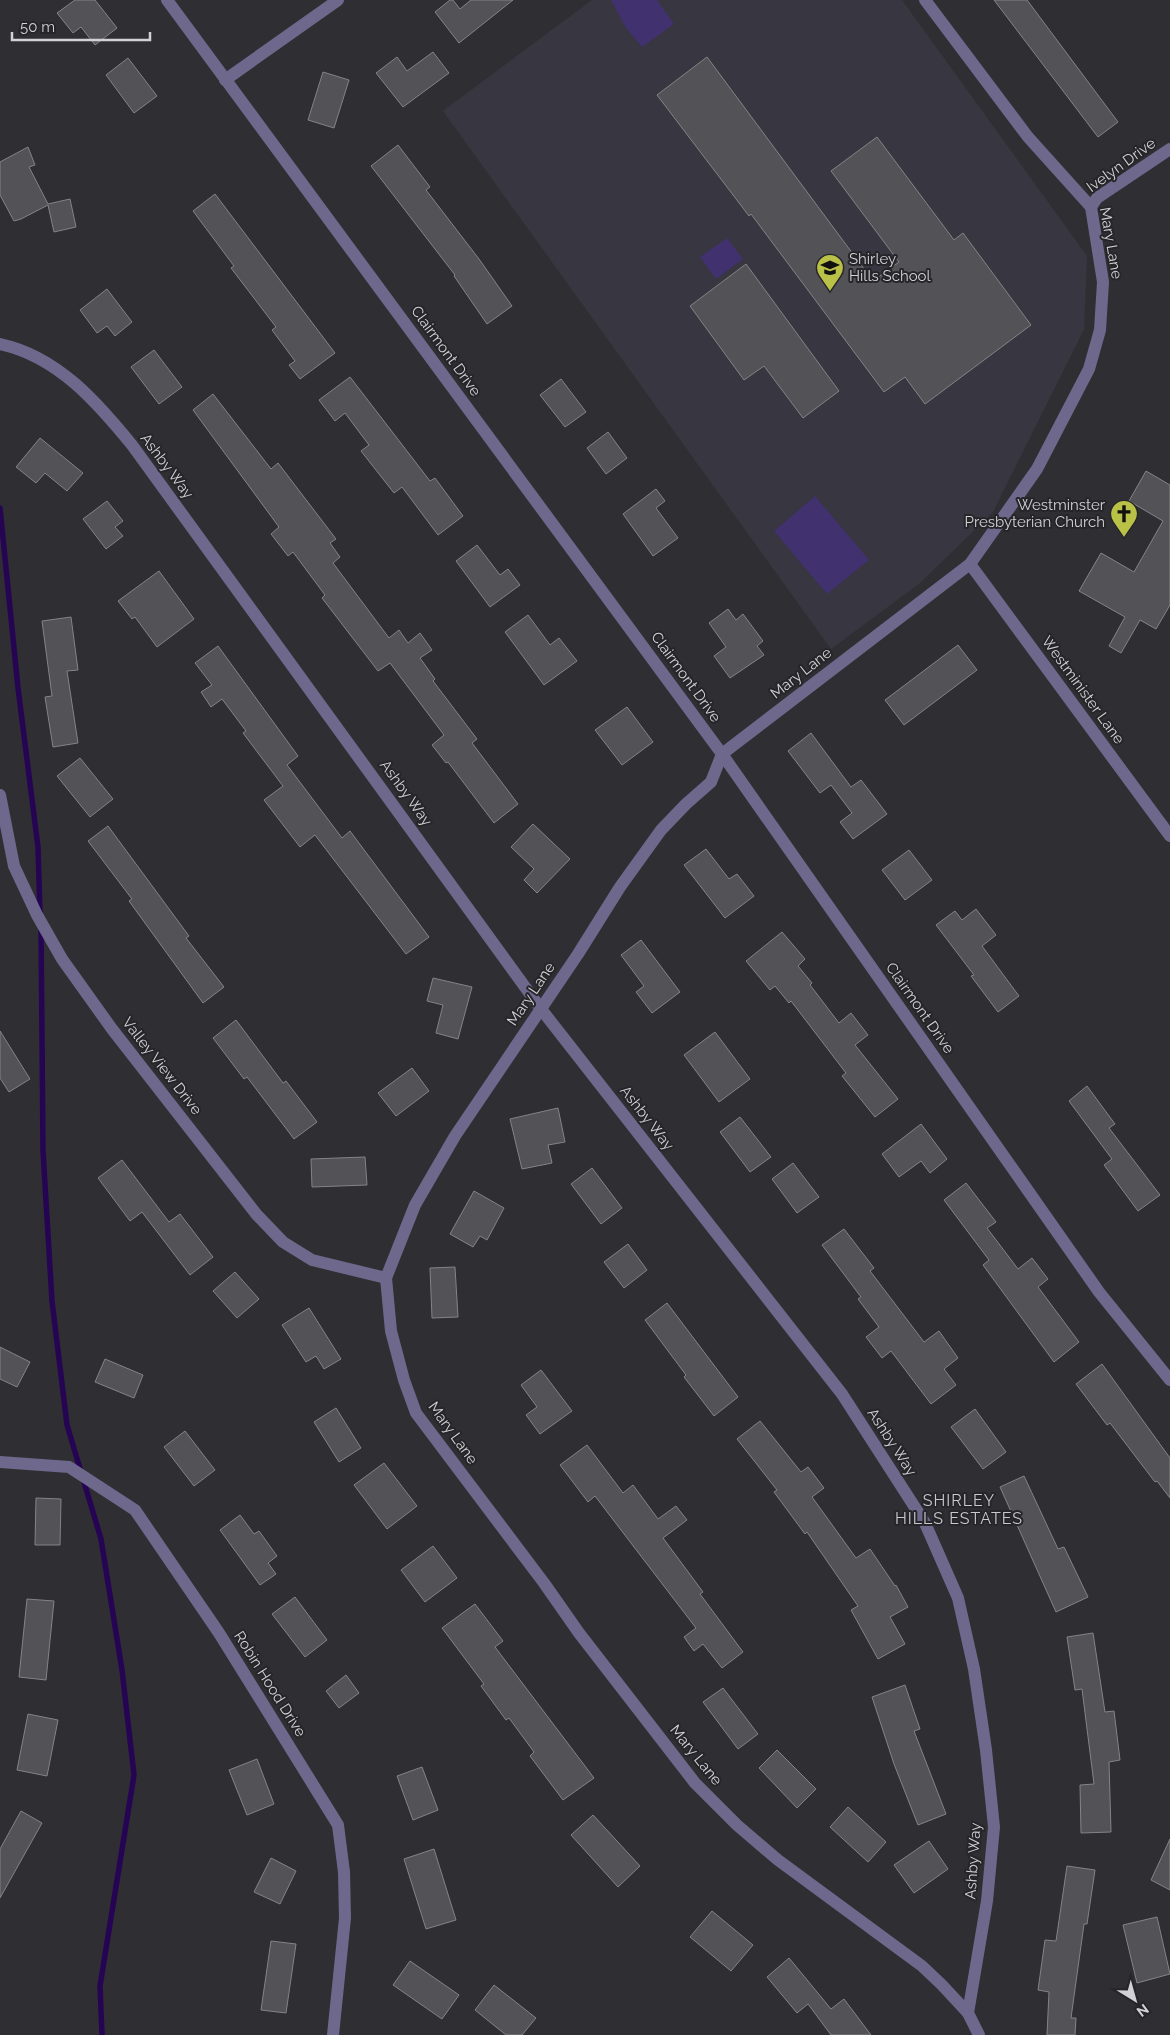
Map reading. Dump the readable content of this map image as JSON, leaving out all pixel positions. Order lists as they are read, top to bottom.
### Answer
{
  "streets": {
    "street": [
      "Ivelyn Drive",
      "Mary Lane",
      "Clairmont Drive",
      "Ashby Way",
      "Westminister Lane",
      "Valley View Drive",
      "Robin Hood Drive"
    ]
  },
  "crossings": [
    ["Ivelyn Drive", "Mary Lane"],
    ["Mary Lane", "Clairmont Drive"],
    ["Mary Lane", "Ashby Way"],
    ["Mary Lane", "Westminister Lane"],
    ["Mary Lane", "Valley View Drive"]
  ],
  "districts": ["SHIRLEY HILLS ESTATES"],
  "places": {
    "school or university": ["Shirley Hills School"],
    "church": ["Westminster Presbyterian Church"]
  },
  "scale_bar": "50 m",
  "north": "bottom right"
}
